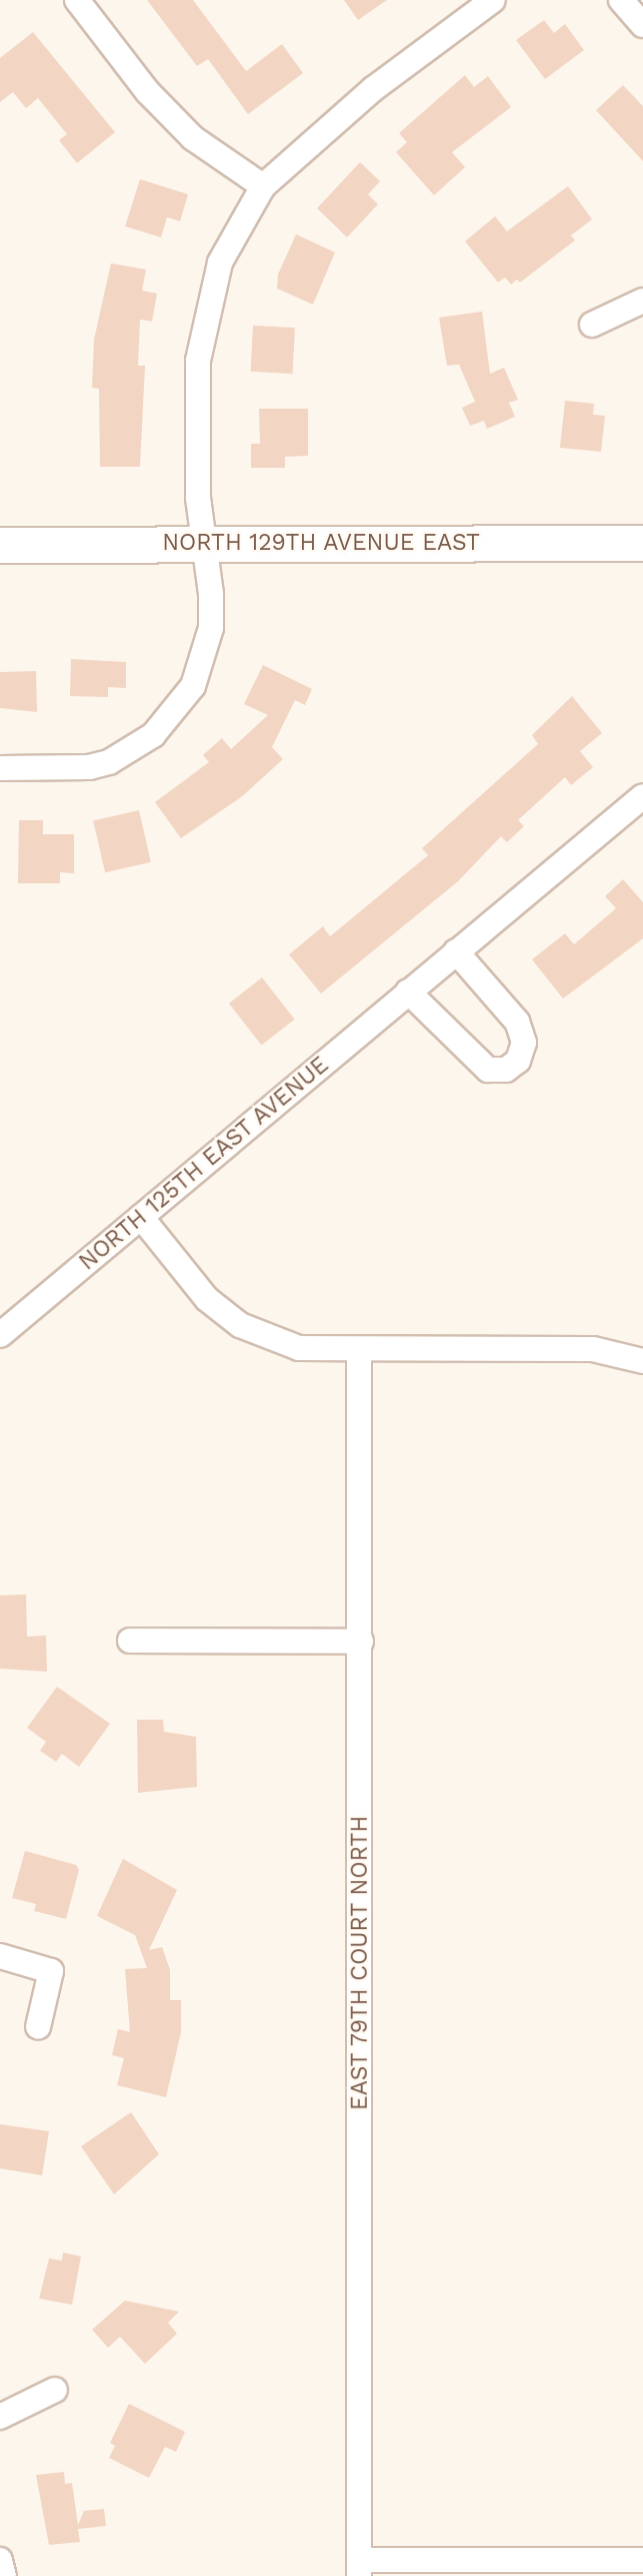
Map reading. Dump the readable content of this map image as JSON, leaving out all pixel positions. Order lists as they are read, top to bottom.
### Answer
{
  "streets": {
    "main road": ["NORTH 129TH AVENUE EAST"],
    "street": ["NORTH 125TH EAST AVENUE", "EAST 79TH COURT NORTH"]
  }
}
